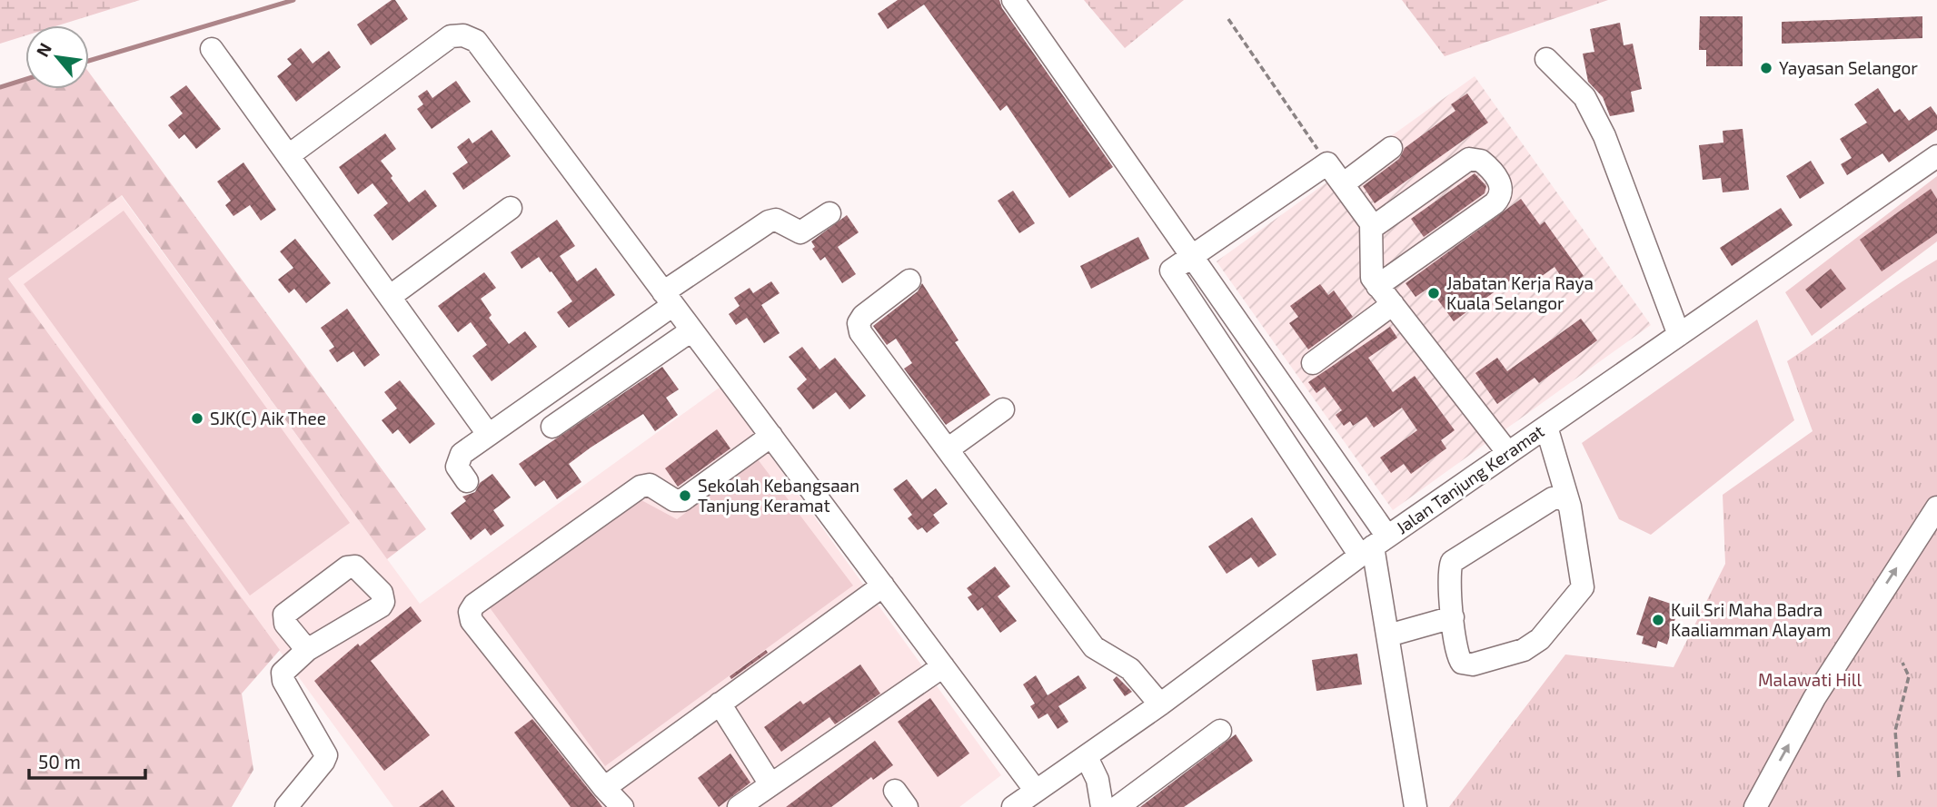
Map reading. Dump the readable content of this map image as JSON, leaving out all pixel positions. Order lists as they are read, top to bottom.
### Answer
{
  "streets": {
    "street": ["Jalan Tanjung Keramat"]
  },
  "parks": ["Malawati Hill"],
  "places": [
    "Yayasan Selangor",
    "Jabatan Kerja Raya Kuala Selangor",
    "SJK(C) Aik Thee",
    "Sekolah Kebangsaan Tanjung Keramat",
    "Kuil Sri Maha Badra Kaaliamman Alayam"
  ],
  "scale_bar": "50 m",
  "north": "top left"
}
